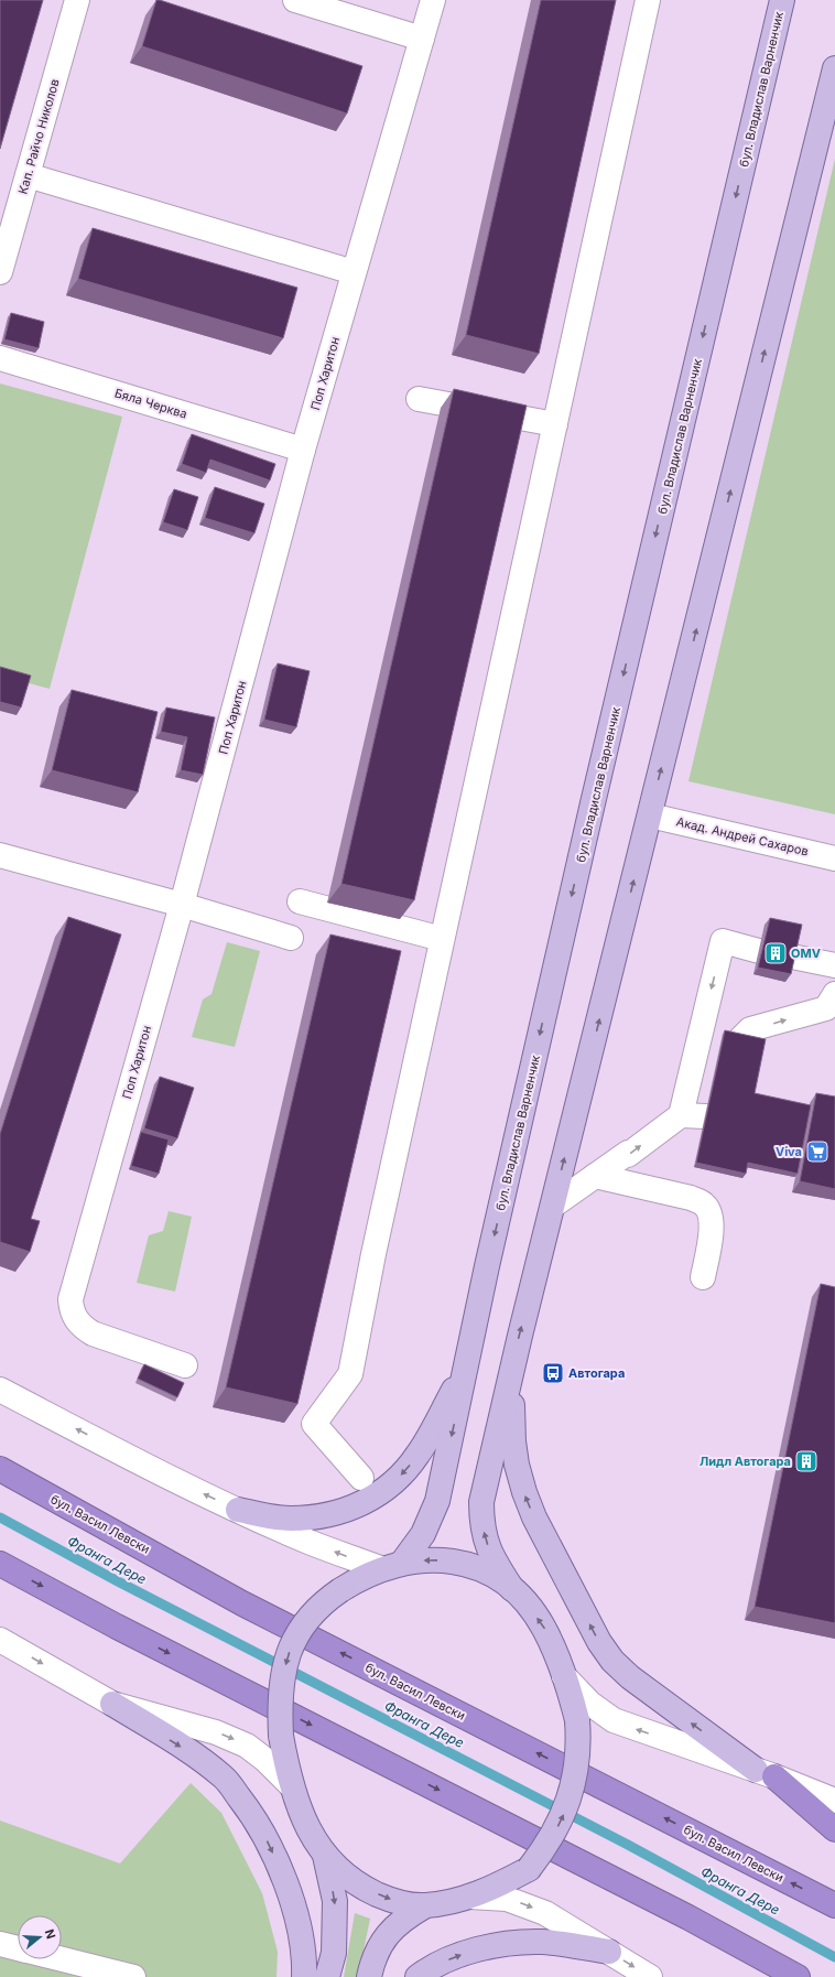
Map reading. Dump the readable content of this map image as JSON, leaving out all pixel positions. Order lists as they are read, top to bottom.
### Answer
{
  "streets": {
    "highway": ["бул. Васил Левски"],
    "main road": ["бул. Владислав Варненчик"],
    "street": [
      "Кап. Райчо Николов",
      "Поп Харитон",
      "Бяла Черква",
      "Акад. Андрей Сахаров"
    ]
  },
  "crossings": [
    ["Поп Харитон", "Бяла Черква"]
  ],
  "water": ["Франга Дере"],
  "places": {
    "building": ["OMV", "Лидл Автогара"],
    "supermarket": ["Viva"],
    "bus stop": ["Автогара"]
  },
  "north": "right"
}
